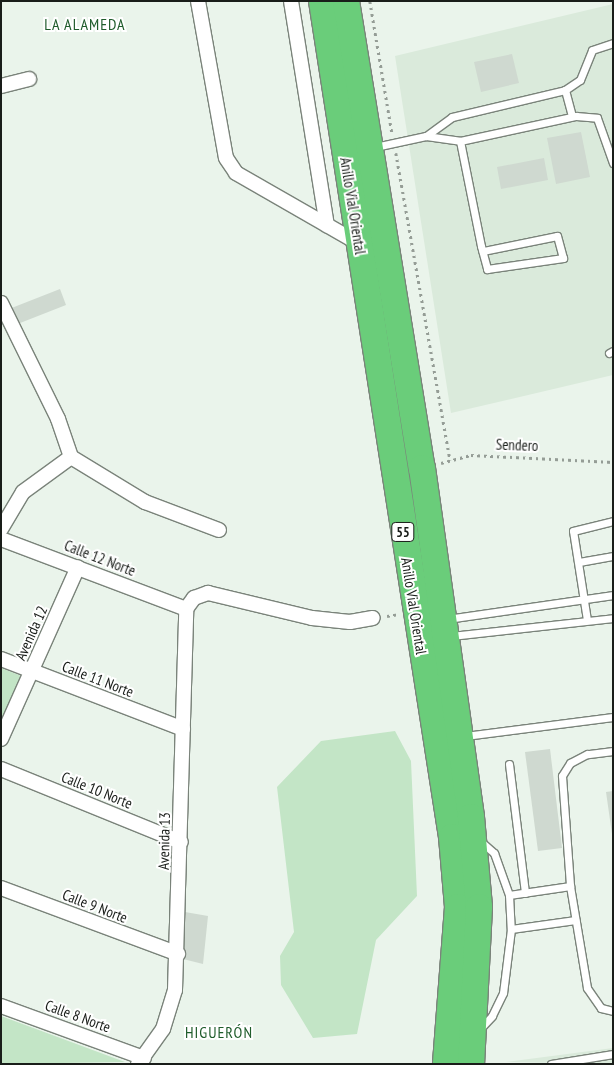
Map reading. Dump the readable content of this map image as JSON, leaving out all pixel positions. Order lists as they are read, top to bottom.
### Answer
{
  "streets": {
    "highway": ["Anillo Vial Oriental", "55"],
    "street": [
      "Calle 12 Norte",
      "Avenida 12",
      "Calle 11 Norte",
      "Calle 10 Norte",
      "Avenida 13",
      "Calle 9 Norte",
      "Calle 8 Norte"
    ],
    "path": ["Sendero"]
  },
  "crossings": [
    ["Anillo Vial Oriental", "Sendero"],
    ["Calle 12 Norte", "Avenida 12"],
    ["Calle 12 Norte", "Avenida 13"],
    ["Avenida 12", "Calle 11 Norte"],
    ["Calle 11 Norte", "Avenida 13"],
    ["Calle 10 Norte", "Avenida 13"],
    ["Avenida 13", "Calle 9 Norte"],
    ["Avenida 13", "Calle 8 Norte"]
  ],
  "districts": ["LA ALAMEDA", "HIGUERÓN"]
}
